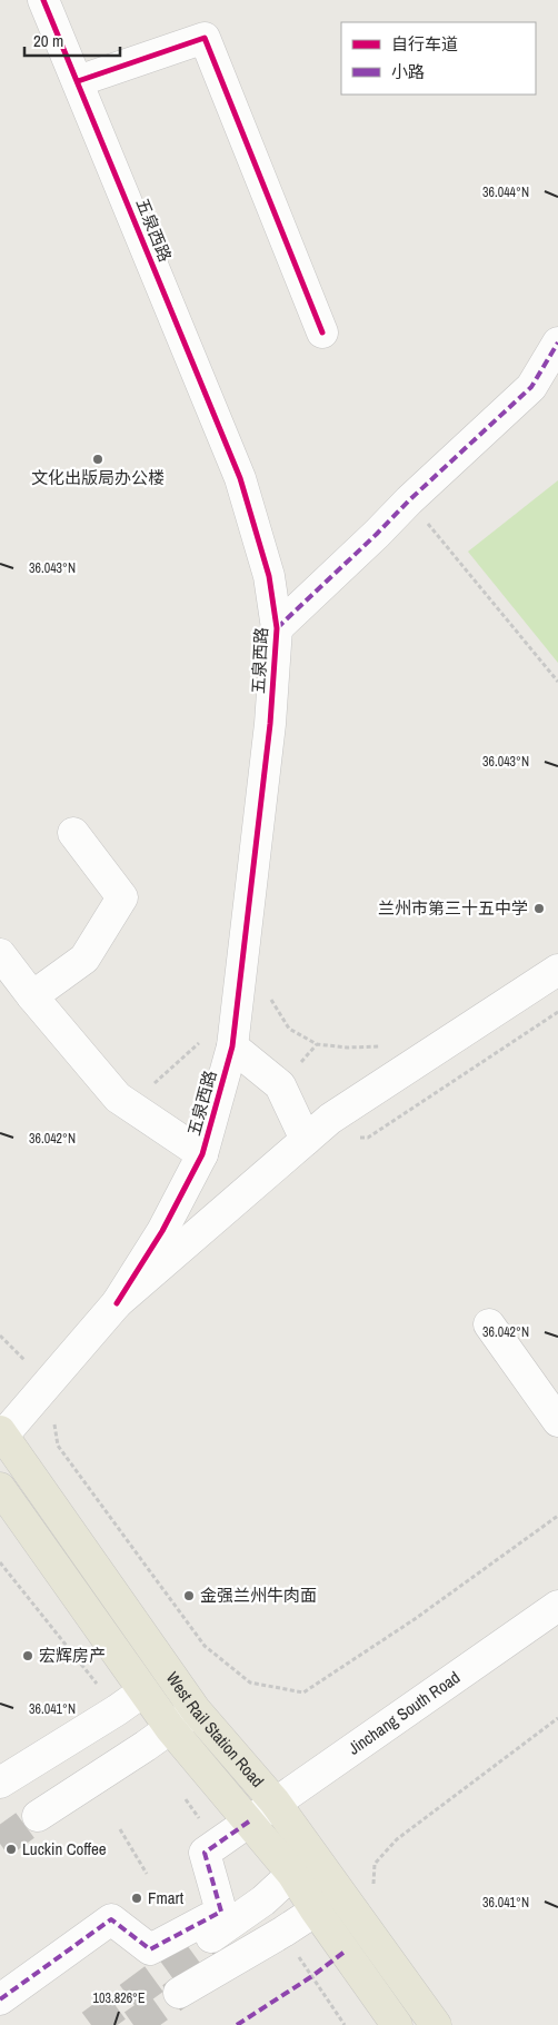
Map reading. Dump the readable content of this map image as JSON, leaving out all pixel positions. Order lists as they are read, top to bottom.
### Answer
{
  "streets": {
    "main road": ["West Rail Station Road"],
    "street": ["五泉西路", "Jinchang South Road"]
  },
  "crossings": [
    ["Jinchang South Road", "West Rail Station Road"]
  ],
  "places": [
    "文化出版局办公楼",
    "兰州市第三十五中学",
    "金强兰州牛肉面",
    "宏辉房产",
    "Luckin Coffee",
    "Fmart"
  ],
  "legend": ["自行车道", "小路"],
  "scale_bar": "20 m",
  "coordinates": [
    "36.044°N",
    "36.043°N",
    "36.042°N",
    "36.041°N",
    "103.826°E"
  ]
}
